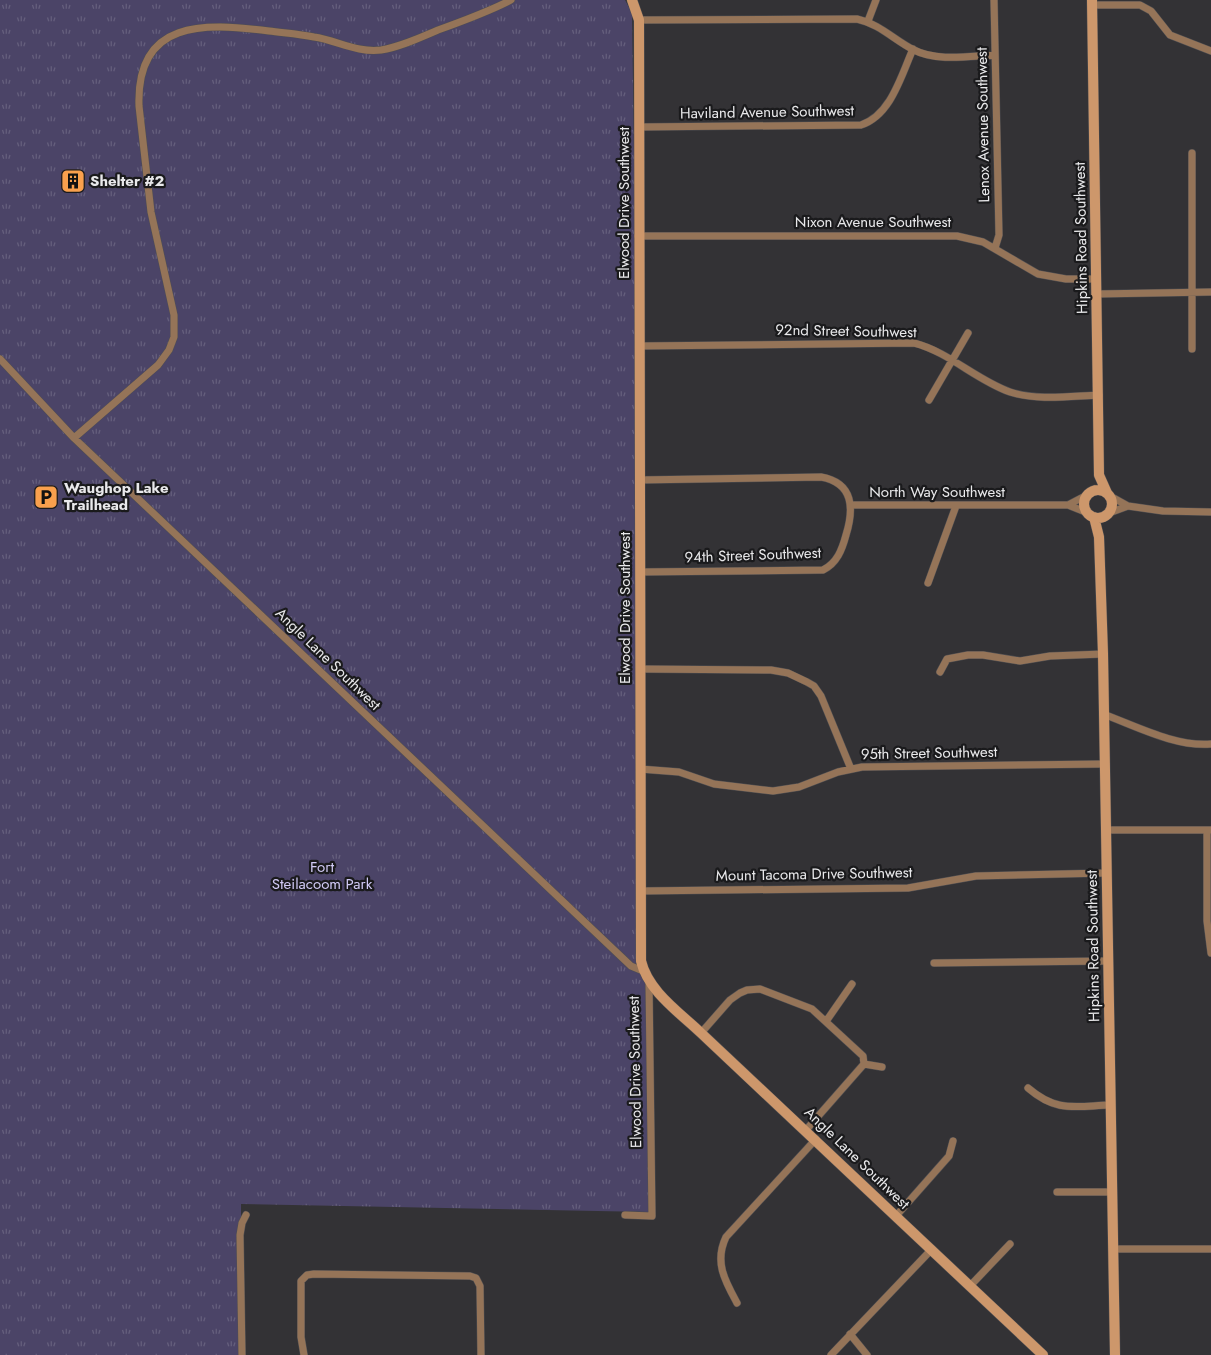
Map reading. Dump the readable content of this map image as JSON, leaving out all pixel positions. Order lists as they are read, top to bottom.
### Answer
{
  "streets": {
    "street": [
      "Haviland Avenue Southwest",
      "Lenox Avenue Southwest",
      "Elwood Drive Southwest",
      "Nixon Avenue Southwest",
      "Hipkins Road Southwest",
      "92nd Street Southwest",
      "North Way Southwest",
      "94th Street Southwest",
      "Angle Lane Southwest",
      "95th Street Southwest",
      "Mount Tacoma Drive Southwest"
    ]
  },
  "crossings": [
    ["Haviland Avenue Southwest", "Elwood Drive Southwest"],
    ["Lenox Avenue Southwest", "Nixon Avenue Southwest"],
    ["Elwood Drive Southwest", "Nixon Avenue Southwest"],
    ["Elwood Drive Southwest", "92nd Street Southwest"],
    ["Elwood Drive Southwest", "North Way Southwest"],
    ["Elwood Drive Southwest", "94th Street Southwest"],
    ["Elwood Drive Southwest", "Angle Lane Southwest"],
    ["Elwood Drive Southwest", "95th Street Southwest"],
    ["Elwood Drive Southwest", "Mount Tacoma Drive Southwest"],
    ["Nixon Avenue Southwest", "Hipkins Road Southwest"],
    ["Hipkins Road Southwest", "92nd Street Southwest"],
    ["Hipkins Road Southwest", "North Way Southwest"],
    ["Hipkins Road Southwest", "95th Street Southwest"],
    ["Hipkins Road Southwest", "Mount Tacoma Drive Southwest"],
    ["North Way Southwest", "94th Street Southwest"]
  ],
  "parks": ["Fort Steilacoom Park"],
  "places": {
    "building": ["Shelter #2"],
    "parking": ["Waughop Lake Trailhead"]
  }
}
